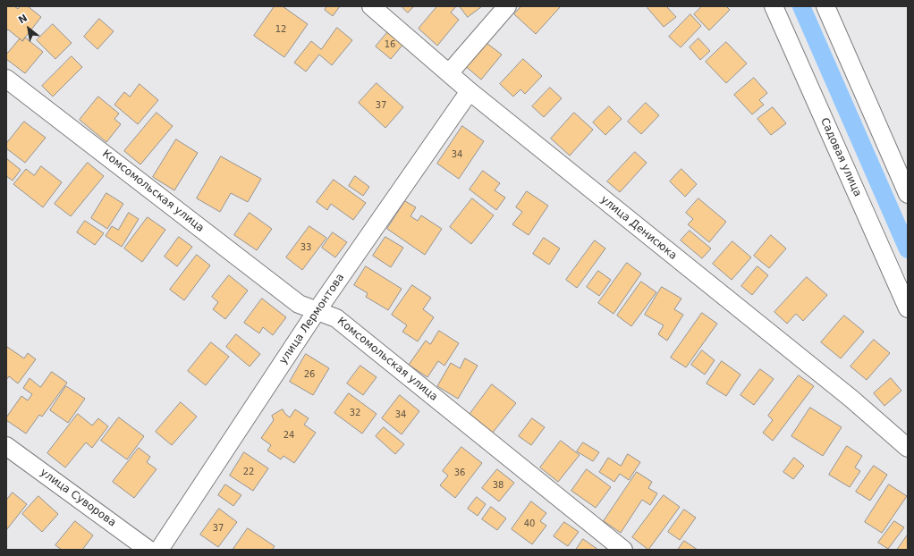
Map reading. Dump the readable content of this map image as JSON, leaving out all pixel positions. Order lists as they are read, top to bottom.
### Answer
{
  "streets": {
    "street": [
      "Садовая улица",
      "Комсомольская улица",
      "улица Денисюка",
      "улица Лермонтова",
      "улица Суворова"
    ]
  },
  "crossings": [
    ["Комсомольская улица", "улица Лермонтова"],
    ["улица Денисюка", "улица Лермонтова"]
  ],
  "house_numbers": [
    "12",
    "16",
    "37",
    "34",
    "33",
    "26",
    "32",
    "34",
    "24",
    "22",
    "36",
    "38",
    "40",
    "37"
  ],
  "north": "top left"
}
